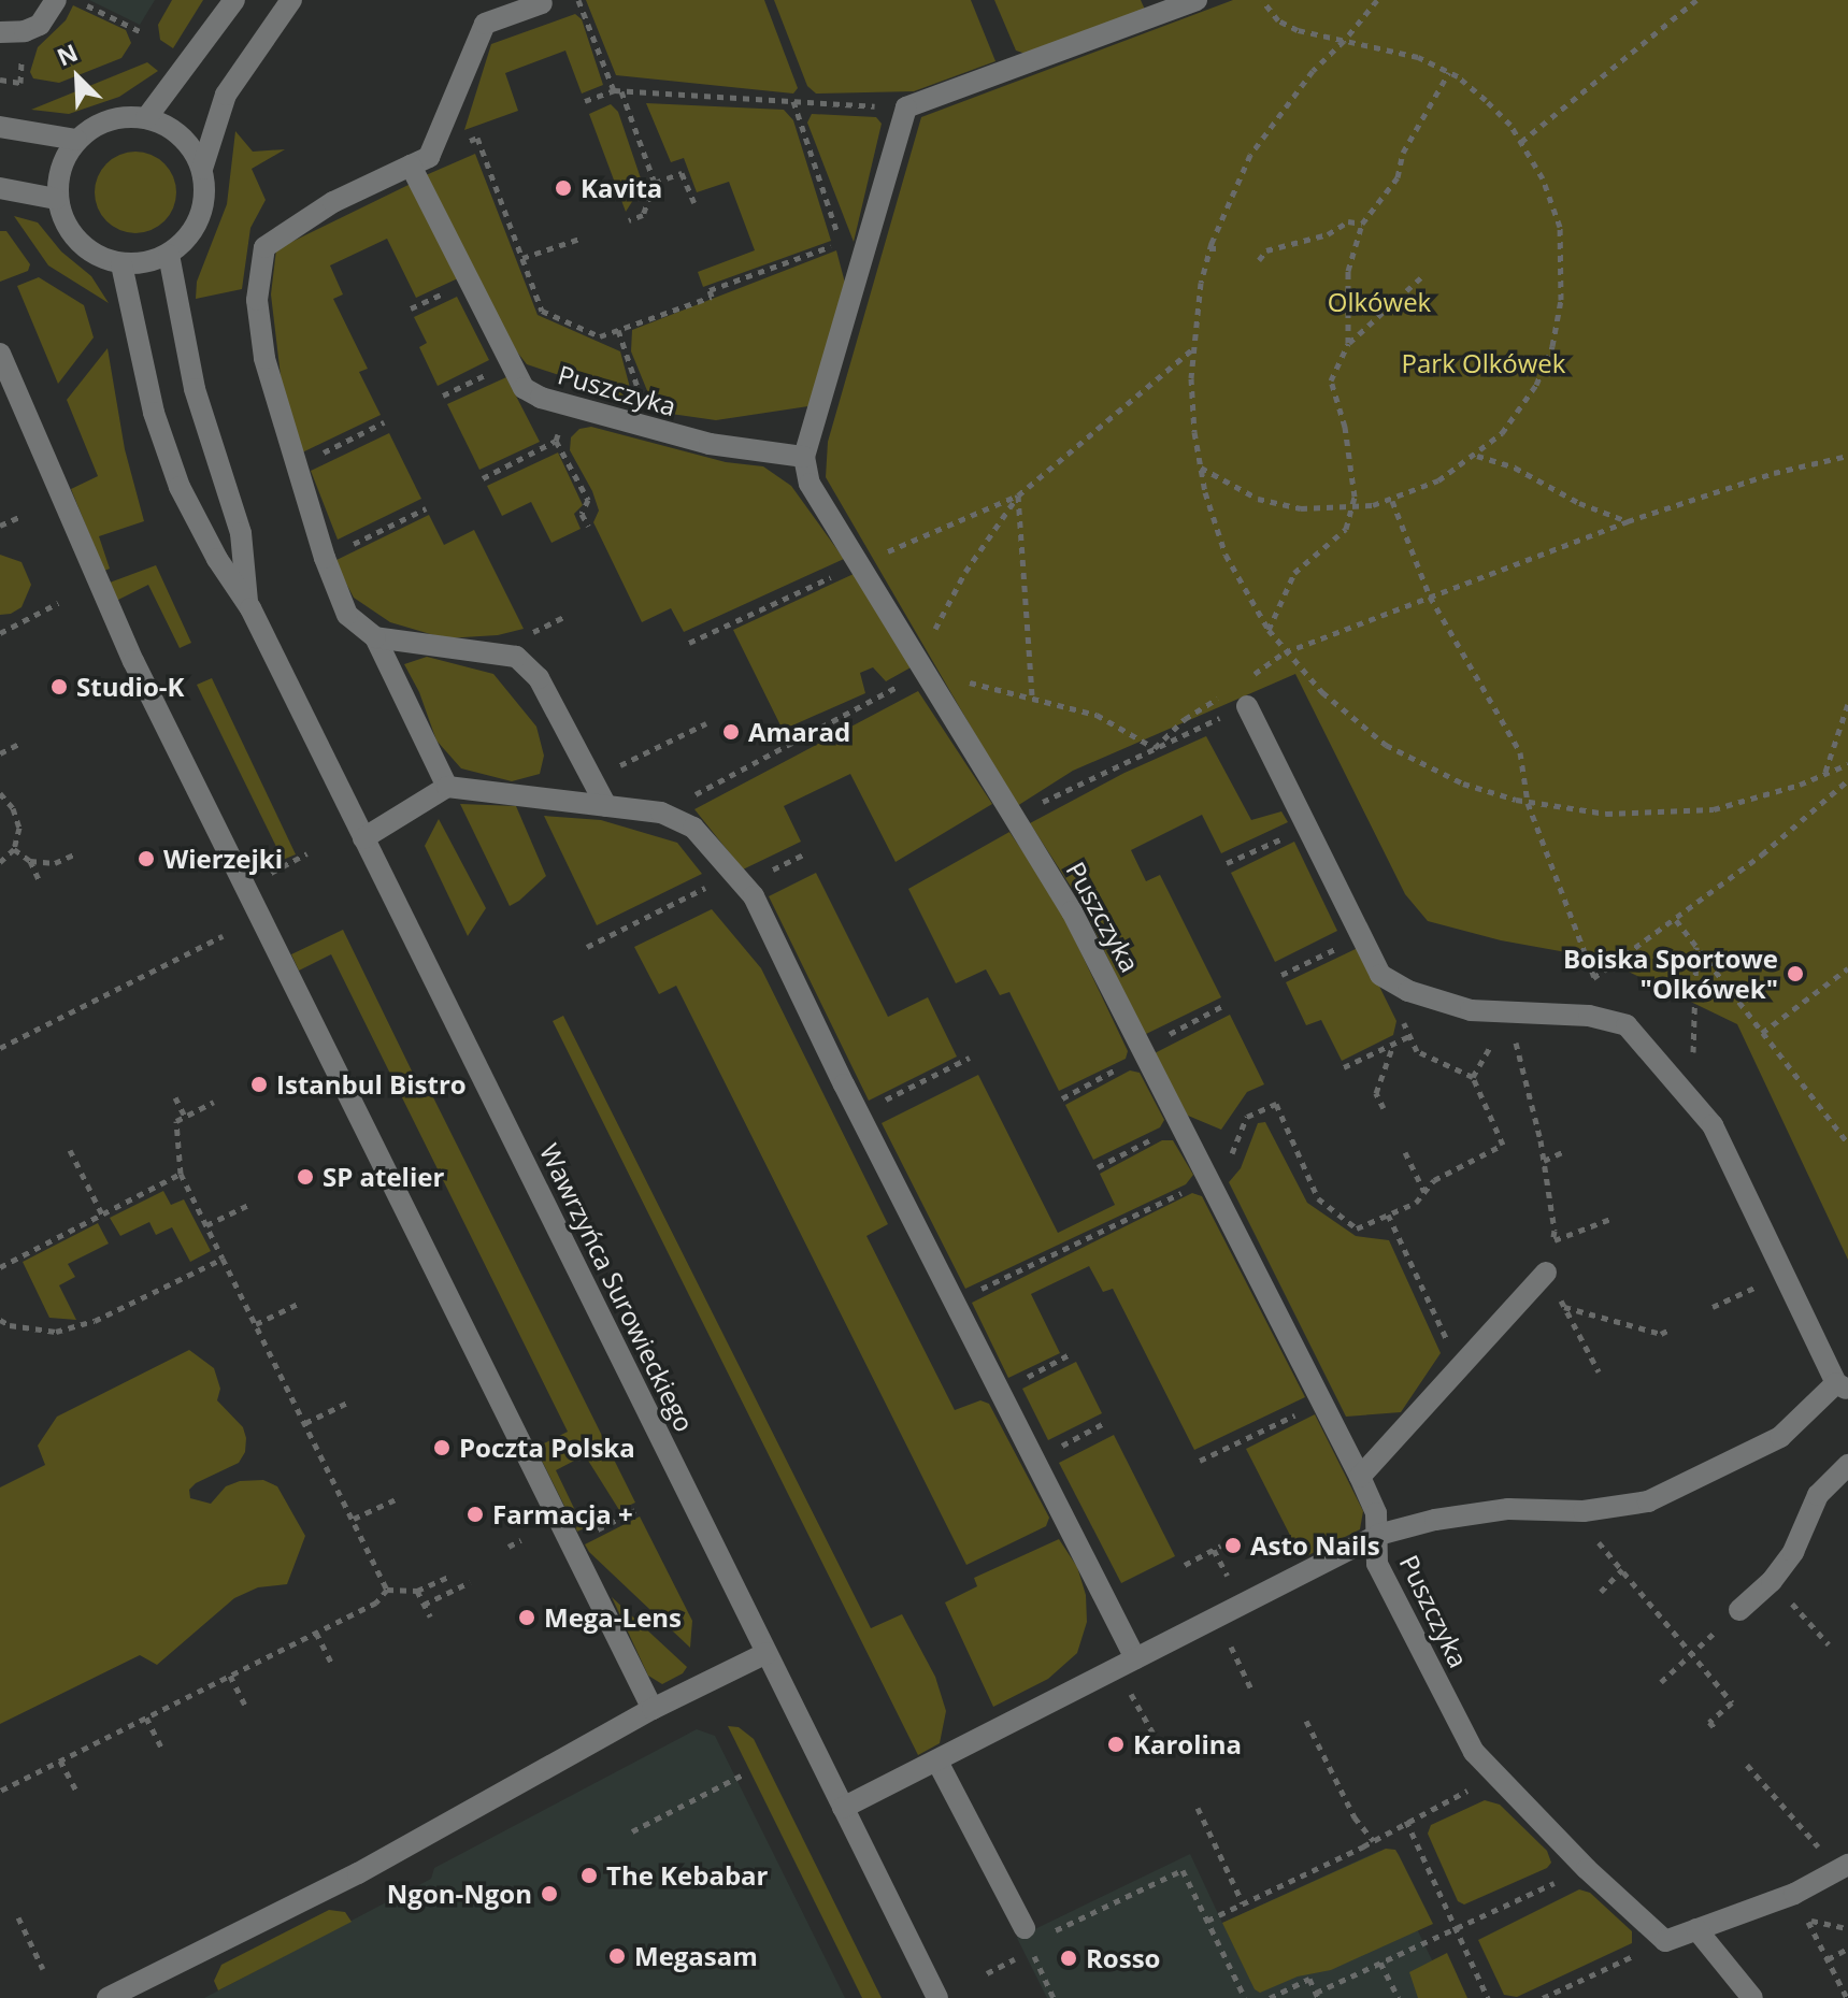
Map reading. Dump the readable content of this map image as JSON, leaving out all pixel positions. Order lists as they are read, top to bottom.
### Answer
{
  "streets": {
    "street": ["Puszczyka", "Wawrzyńca Surowieckiego"]
  },
  "parks": ["Olkówek", "Park Olkówek"],
  "places": [
    "Kavita",
    "Studio-K",
    "Amarad",
    "Wierzejki",
    "Boiska Sportowe \"Olkówek\"",
    "Istanbul Bistro",
    "SP atelier",
    "Poczta Polska",
    "Farmacja +",
    "Asto Nails",
    "Mega-Lens",
    "Karolina",
    "The Kebabar",
    "Ngon-Ngon",
    "Megasam",
    "Rosso"
  ],
  "north": "top left"
}
